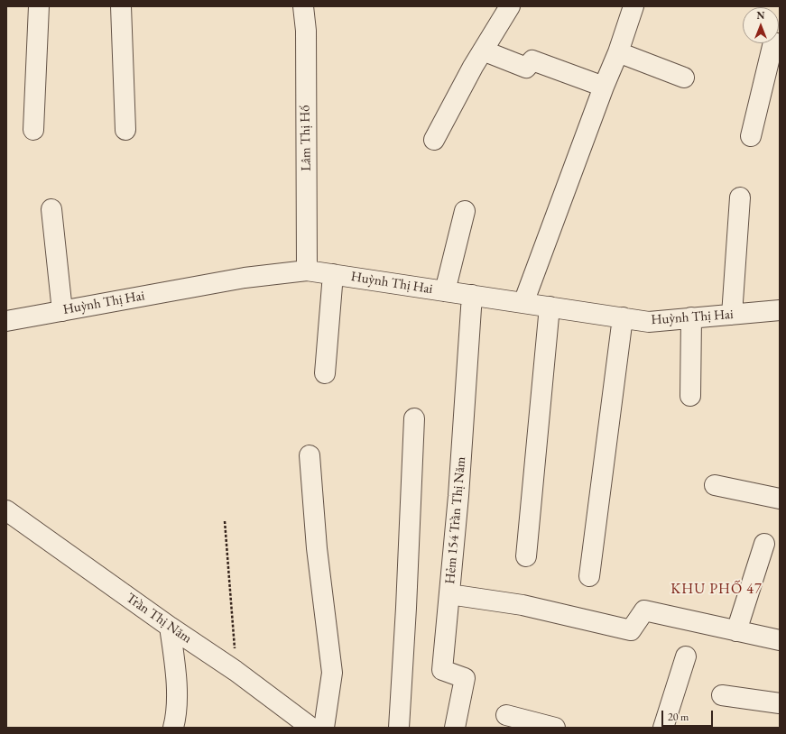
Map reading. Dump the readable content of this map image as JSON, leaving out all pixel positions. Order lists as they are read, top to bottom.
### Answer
{
  "streets": {
    "street": [
      "Lâm Thị Hố",
      "Huỳnh Thị Hai",
      "Hẻm 154 Trần Thị Năm",
      "Trần Thị Năm"
    ]
  },
  "crossings": [
    ["Lâm Thị Hố", "Huỳnh Thị Hai"],
    ["Huỳnh Thị Hai", "Hẻm 154 Trần Thị Năm"]
  ],
  "districts": ["KHU PHỐ 47"],
  "scale_bar": "20 m",
  "north": "top"
}
